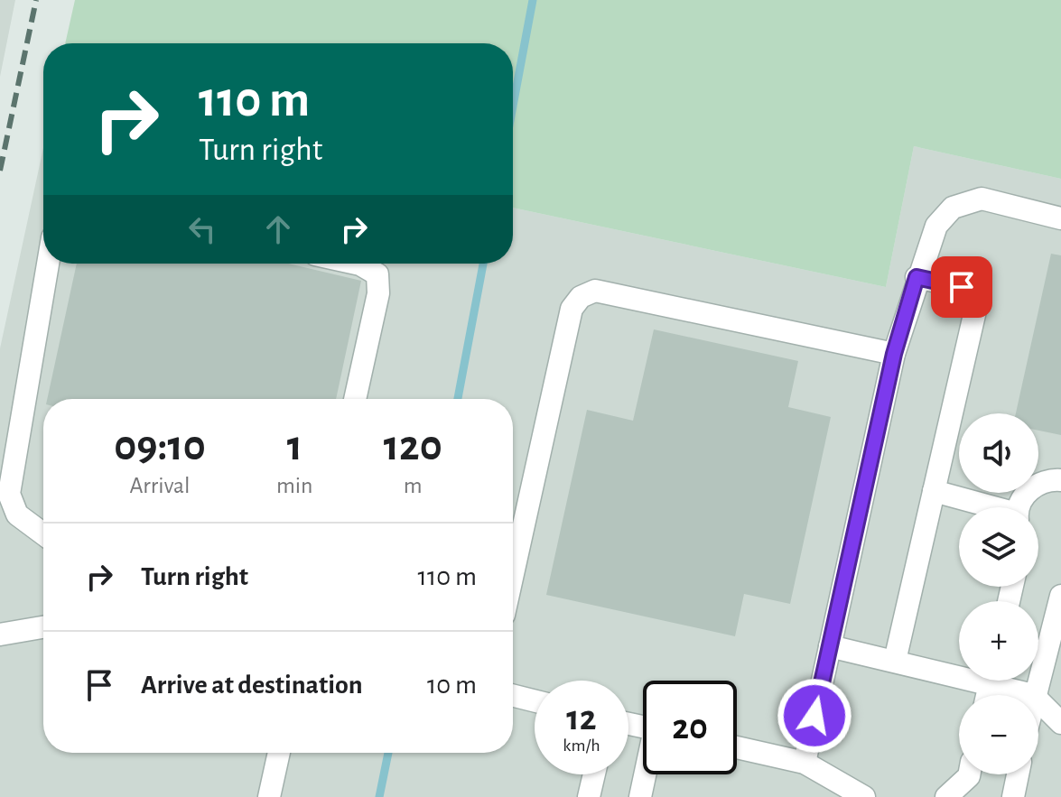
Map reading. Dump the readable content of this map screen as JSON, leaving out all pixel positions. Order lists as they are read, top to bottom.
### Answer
{
  "page": {
    "turn": ["110 m", "Turn right"],
    "eta": [
      "09:10",
      "Arrival",
      "1",
      "min",
      "120",
      "m"
    ],
    "map_buttons": ["+", "−"],
    "list": [
      {
        "name": "Turn right",
        "value": "110 m"
      },
      {
        "name": "Arrive at destination",
        "value": "10 m"
      }
    ],
    "speed": "12 km/h",
    "limit": "20"
  }
}
